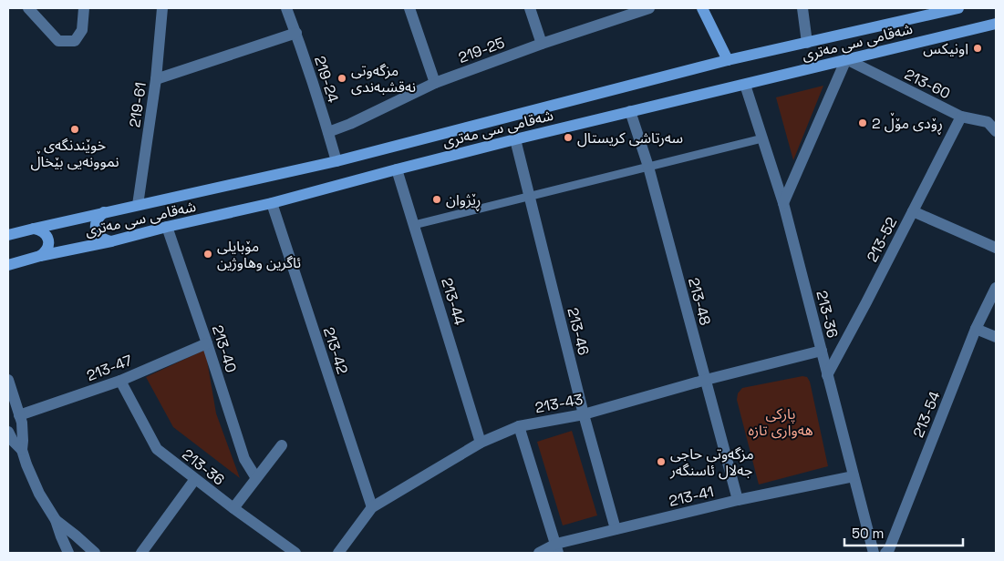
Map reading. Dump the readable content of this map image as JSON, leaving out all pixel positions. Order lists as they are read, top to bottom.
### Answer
{
  "streets": {
    "main road": ["شەقامی سی مەتری"],
    "street": [
      "219-25",
      "219-24",
      "213-60",
      "219-61",
      "213-52",
      "213-44",
      "213-48",
      "213-36",
      "213-46",
      "213-40",
      "213-42",
      "213-47",
      "213-43",
      "213-54",
      "213-41"
    ]
  },
  "crossings": [
    ["شەقامی سی مەتری", "219-24"],
    ["شەقامی سی مەتری", "213-60"],
    ["شەقامی سی مەتری", "219-61"],
    ["شەقامی سی مەتری", "213-44"],
    ["شەقامی سی مەتری", "213-48"],
    ["شەقامی سی مەتری", "213-36"],
    ["شەقامی سی مەتری", "213-46"],
    ["شەقامی سی مەتری", "213-40"],
    ["شەقامی سی مەتری", "213-42"],
    ["219-25", "219-24"],
    ["213-60", "213-52"],
    ["213-52", "213-36"],
    ["213-44", "213-43"],
    ["213-48", "213-43"],
    ["213-48", "213-41"],
    ["213-36", "213-47"],
    ["213-36", "213-43"],
    ["213-36", "213-41"],
    ["213-46", "213-43"],
    ["213-46", "213-41"],
    ["213-40", "213-47"],
    ["213-42", "213-43"]
  ],
  "parks": ["پارکی هەواری تازە"],
  "places": [
    "اونيكس",
    "مزگەوتی نەقشبەندی",
    "ڕۆدی مۆڵ 2",
    "خوێندنگەی نموونەیی بێخاڵ",
    "سەرتاشی کریستال",
    "ڕێژوان",
    "مۆبایلی ئاگرین وهاوژین",
    "مزگەوتی حاجی جەلال ئاسنگەر"
  ],
  "scale_bar": "50 m"
}
